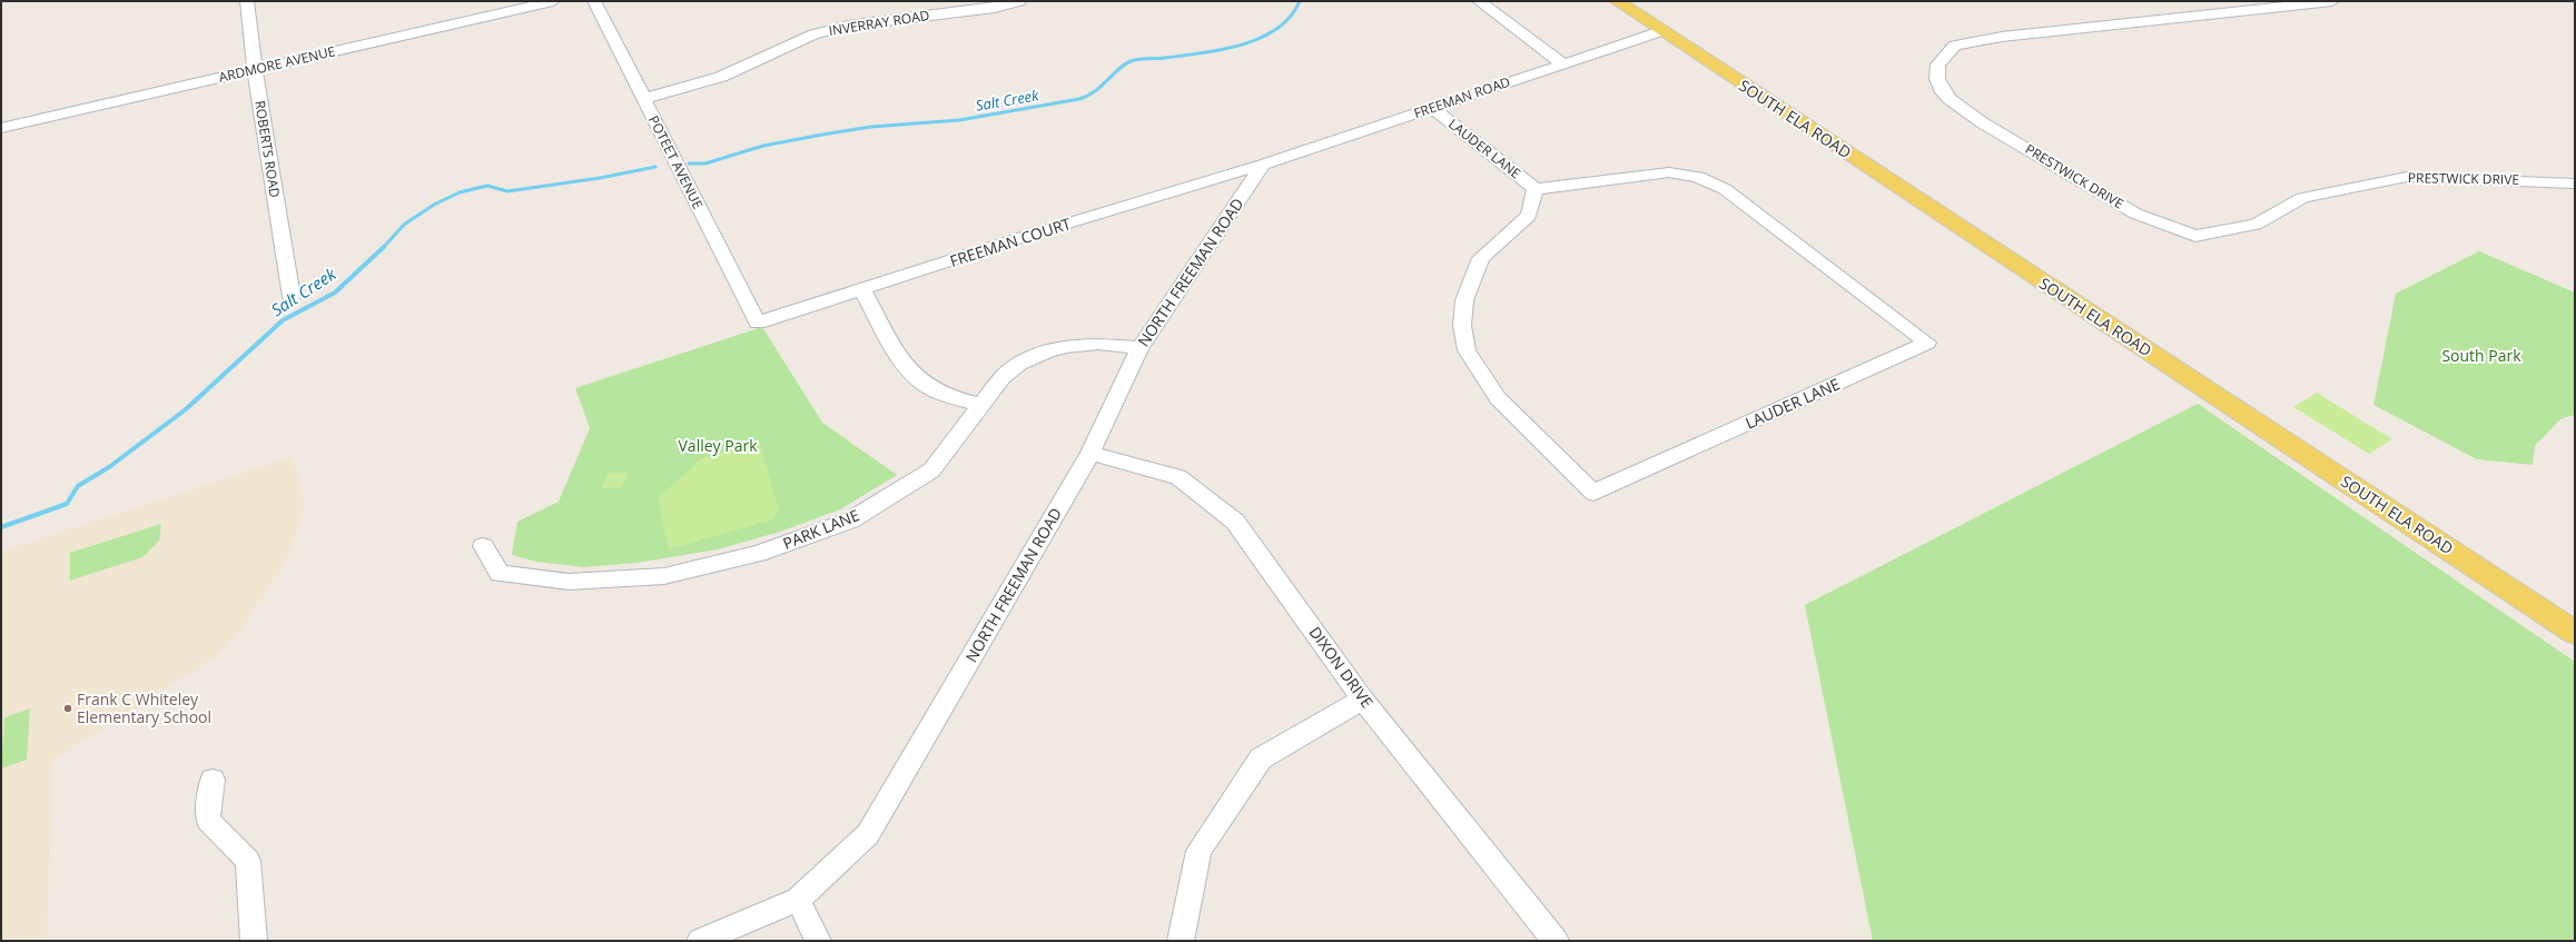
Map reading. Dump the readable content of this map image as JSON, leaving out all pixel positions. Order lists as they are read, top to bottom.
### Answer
{
  "streets": {
    "main road": ["SOUTH ELA ROAD"],
    "street": [
      "INVERRAY ROAD",
      "ARDMORE AVENUE",
      "FREEMAN ROAD",
      "ROBERTS ROAD",
      "LAUDER LANE",
      "POTEET AVENUE",
      "PRESTWICK DRIVE",
      "FREEMAN COURT",
      "NORTH FREEMAN ROAD",
      "PARK LANE",
      "DIXON DRIVE"
    ]
  },
  "crossings": [
    ["INVERRAY ROAD", "POTEET AVENUE"],
    ["ARDMORE AVENUE", "ROBERTS ROAD"],
    ["FREEMAN ROAD", "SOUTH ELA ROAD"],
    ["FREEMAN ROAD", "LAUDER LANE"],
    ["FREEMAN ROAD", "FREEMAN COURT"],
    ["FREEMAN ROAD", "NORTH FREEMAN ROAD"],
    ["POTEET AVENUE", "FREEMAN COURT"],
    ["FREEMAN COURT", "NORTH FREEMAN ROAD"],
    ["NORTH FREEMAN ROAD", "PARK LANE"],
    ["NORTH FREEMAN ROAD", "DIXON DRIVE"]
  ],
  "water": ["Salt Creek"],
  "parks": ["South Park", "Valley Park"],
  "places": ["Frank C Whiteley Elementary School"]
}
